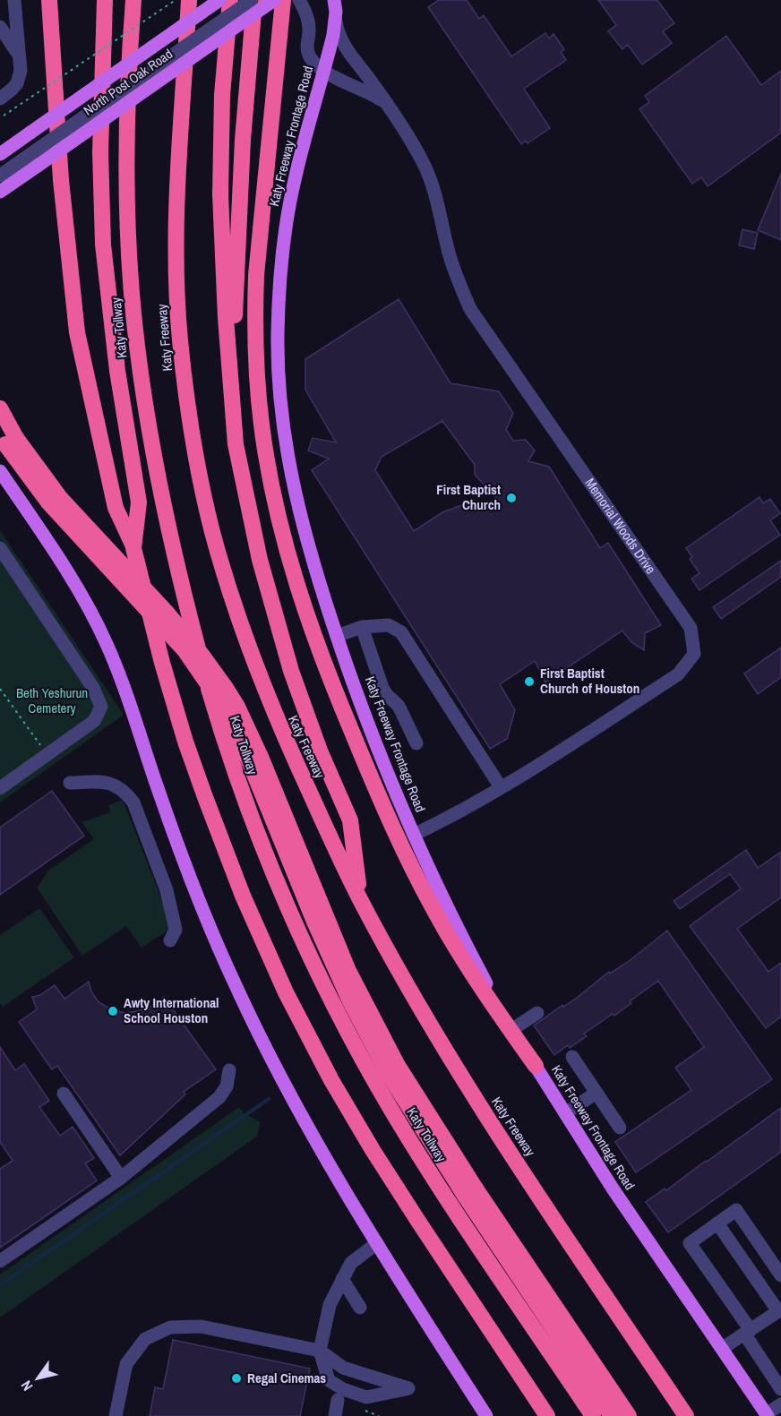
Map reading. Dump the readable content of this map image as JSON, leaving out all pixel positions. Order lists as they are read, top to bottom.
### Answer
{
  "streets": {
    "highway": ["Katy Tollway", "Katy Freeway"],
    "main road": ["North Post Oak Road", "Katy Freeway Frontage Road"],
    "street": ["Memorial Woods Drive"]
  },
  "crossings": [
    ["Katy Freeway Frontage Road", "Memorial Woods Drive"]
  ],
  "parks": ["Beth Yeshurun Cemetery"],
  "places": [
    "First Baptist Church",
    "First Baptist Church of Houston",
    "Awty International School Houston",
    "Regal Cinemas"
  ],
  "north": "bottom left"
}
